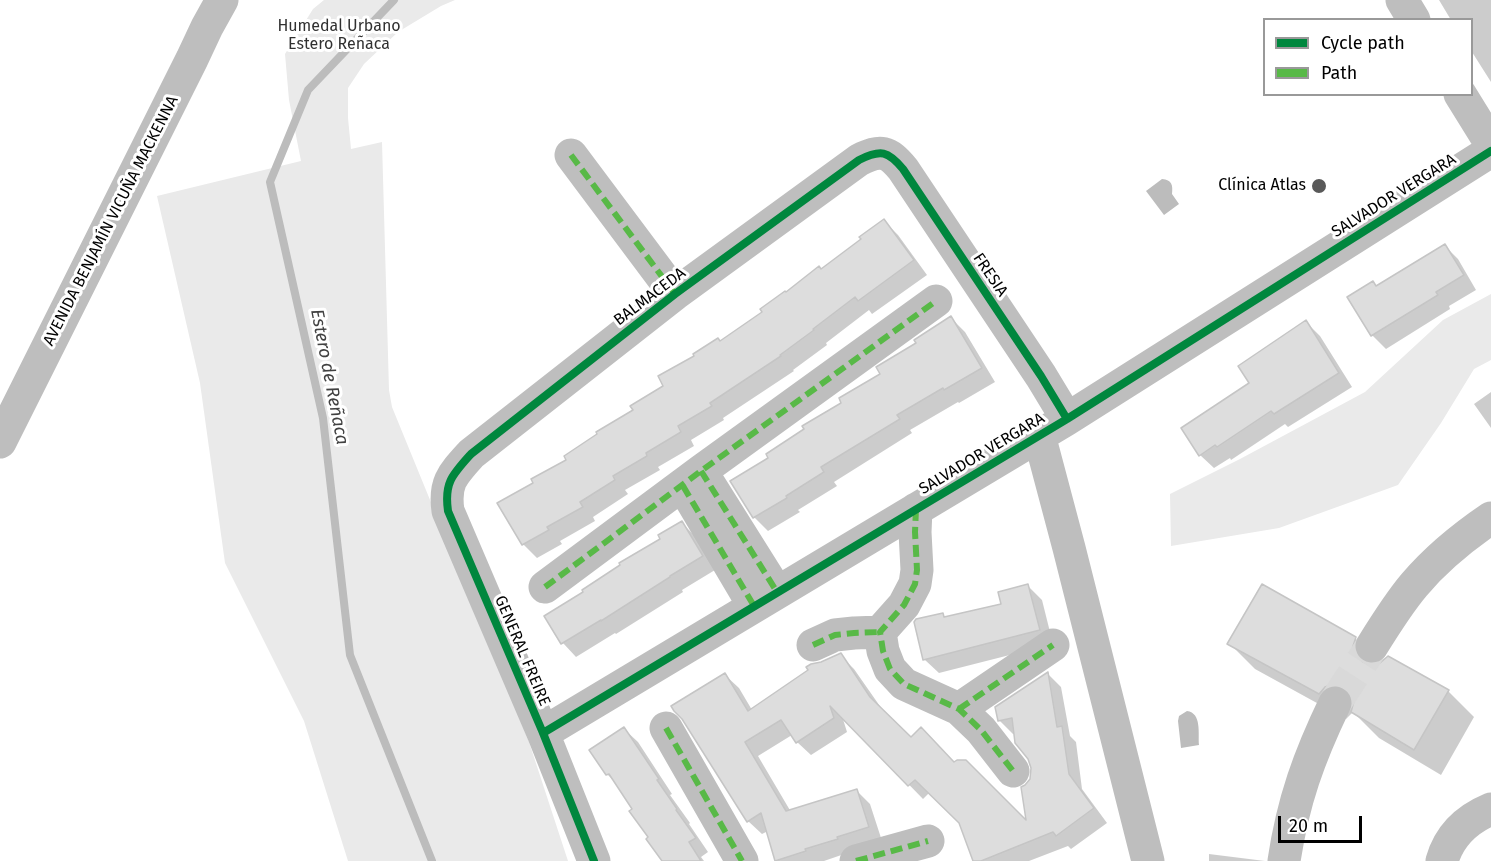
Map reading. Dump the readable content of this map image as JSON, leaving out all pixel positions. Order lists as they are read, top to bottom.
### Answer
{
  "streets": {
    "street": [
      "SALVADOR VERGARA",
      "AVENIDA BENJAMÍN VICUÑA MACKENNA",
      "FRESIA",
      "BALMACEDA",
      "GENERAL FREIRE"
    ]
  },
  "crossings": [
    ["SALVADOR VERGARA", "FRESIA"],
    ["SALVADOR VERGARA", "GENERAL FREIRE"],
    ["FRESIA", "BALMACEDA"],
    ["BALMACEDA", "GENERAL FREIRE"]
  ],
  "water": ["Estero de Reñaca"],
  "parks": ["Humedal Urbano Estero Reñaca"],
  "places": ["Clínica Atlas"],
  "legend": ["Cycle path", "Path"],
  "scale_bar": "20 m"
}
